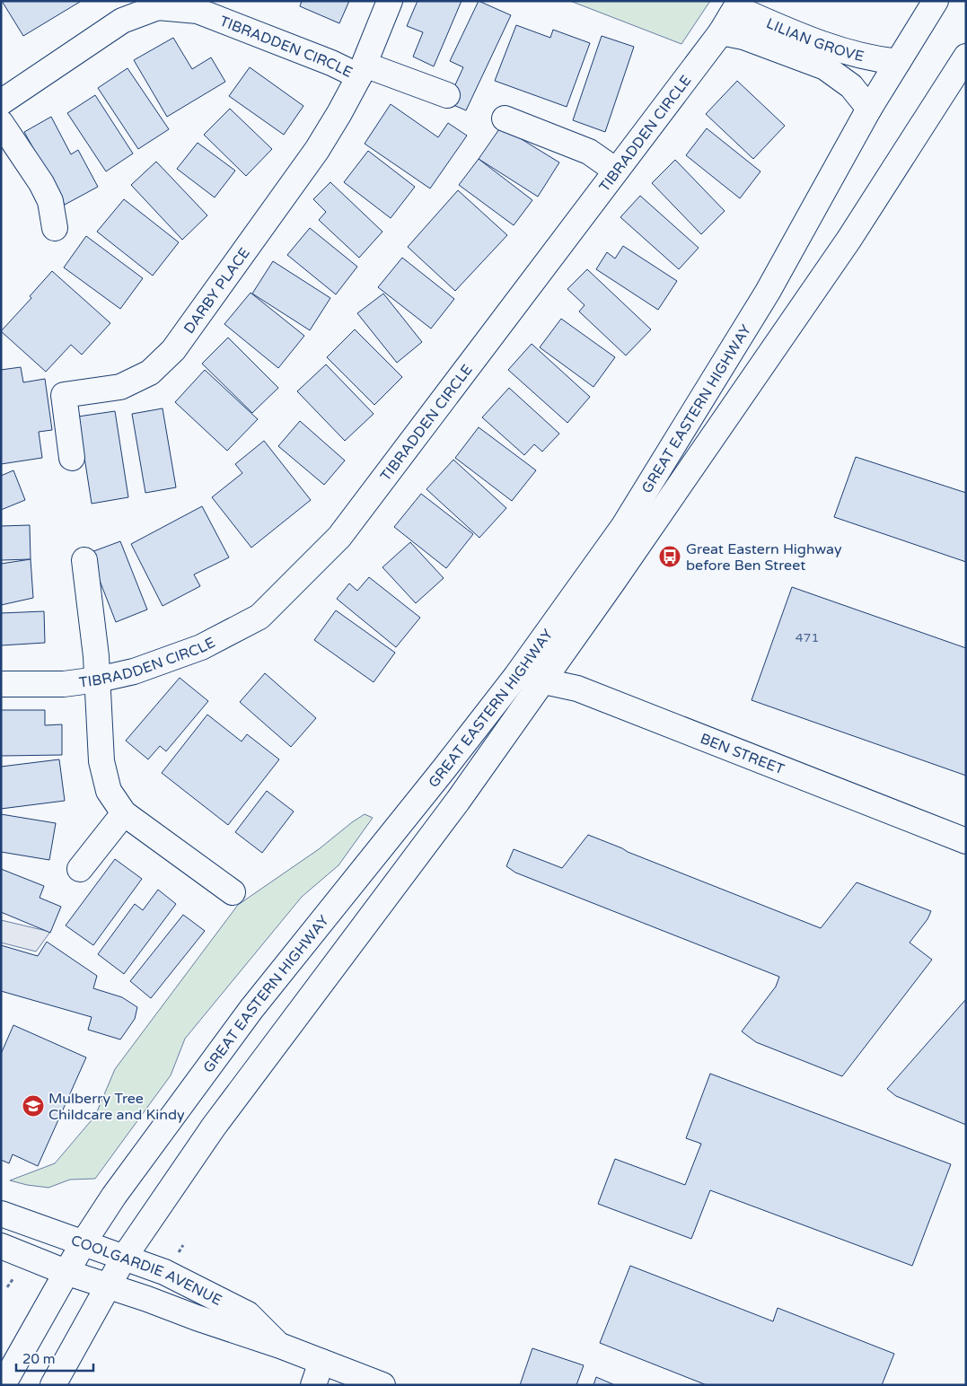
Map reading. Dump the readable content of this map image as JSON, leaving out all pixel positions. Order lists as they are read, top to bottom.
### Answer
{
  "streets": {
    "main road": [
      "LILIAN GROVE",
      "TIBRADDEN CIRCLE",
      "DARBY PLACE",
      "GREAT EASTERN HIGHWAY",
      "BEN STREET",
      "COOLGARDIE AVENUE"
    ]
  },
  "crossings": [
    ["LILIAN GROVE", "TIBRADDEN CIRCLE"],
    ["LILIAN GROVE", "GREAT EASTERN HIGHWAY"],
    ["TIBRADDEN CIRCLE", "DARBY PLACE"],
    ["GREAT EASTERN HIGHWAY", "BEN STREET"],
    ["GREAT EASTERN HIGHWAY", "COOLGARDIE AVENUE"]
  ],
  "places": {
    "bus stop": ["Great Eastern Highway before Ben Street"],
    "school or university": ["Mulberry Tree Childcare and Kindy"]
  },
  "house_numbers": ["471"],
  "scale_bar": "20 m"
}
